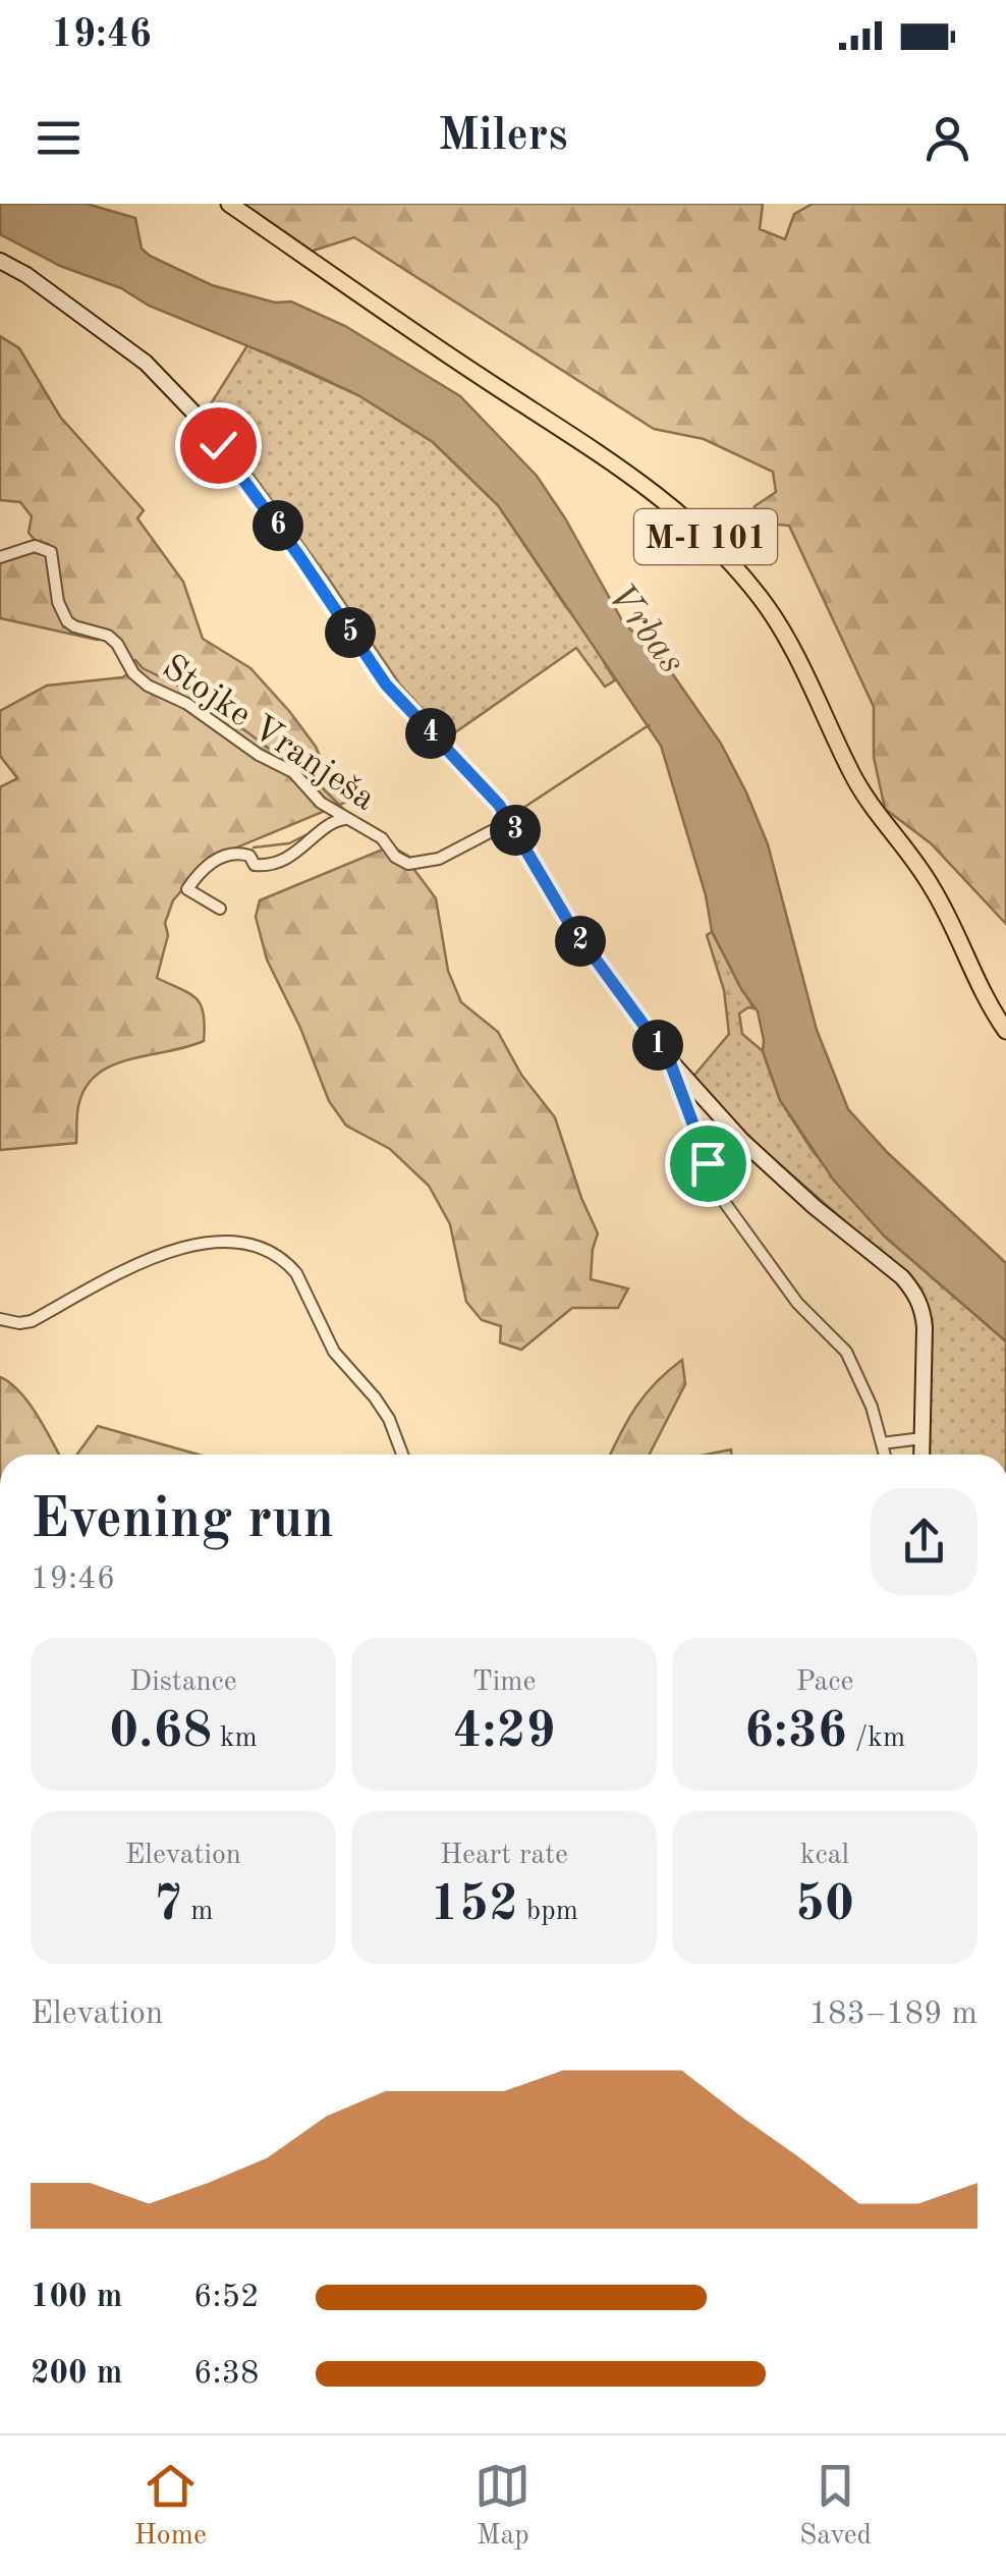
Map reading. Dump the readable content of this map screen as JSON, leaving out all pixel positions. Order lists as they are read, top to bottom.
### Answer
{
  "streets": {
    "main road": ["M-I 101"],
    "street": ["Stojke Vranješa"]
  },
  "water": ["Vrbas"],
  "page": {
    "status": "19:46",
    "header": "Milers",
    "pins": [
      "6",
      "5",
      "4",
      "3",
      "2",
      "1"
    ],
    "heading": ["Evening run", "19:46"],
    "stats": [
      ["Distance", "0.68 km"],
      ["Time", "4:29"],
      ["Pace", "6:36 /km"],
      ["Elevation", "7 m"],
      ["Heart rate", "152 bpm"],
      ["kcal", "50"]
    ],
    "chart": ["Elevation", "183–189 m"],
    "list": [
      {
        "name": "100 m",
        "note": "6:52"
      },
      {
        "name": "200 m",
        "note": "6:38"
      }
    ],
    "tabs": ["Home", "Map", "Saved"]
  }
}
